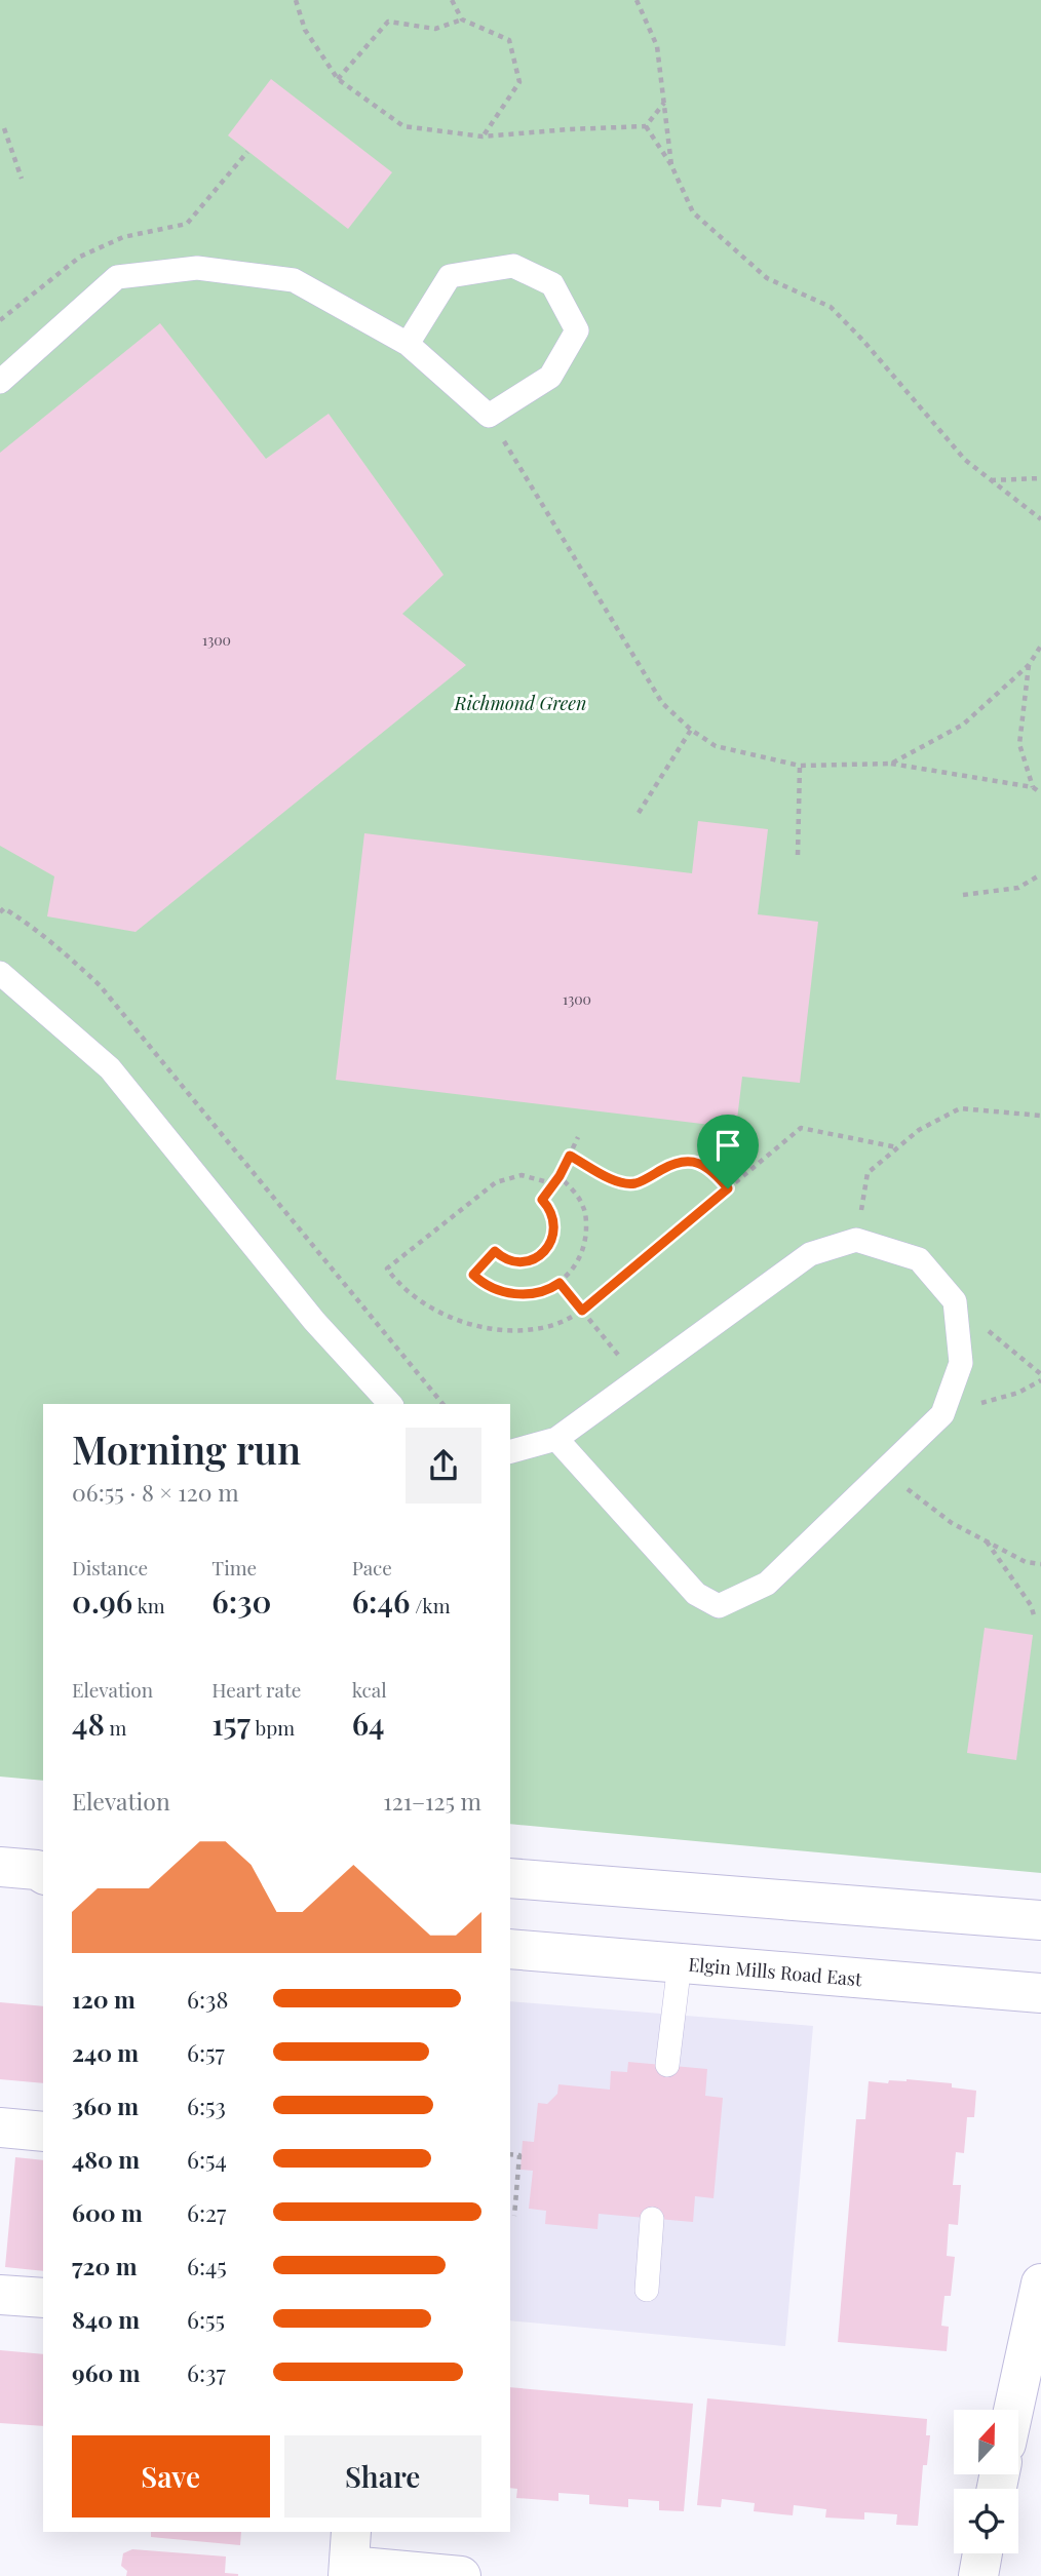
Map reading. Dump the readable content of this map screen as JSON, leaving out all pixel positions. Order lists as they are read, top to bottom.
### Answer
{
  "streets": {
    "main road": ["Elgin Mills Road East"]
  },
  "parks": ["Richmond Green"],
  "house_numbers": ["1300", "1300"],
  "north": "top",
  "page": {
    "heading": ["Morning run", "06:55 · 8 × 120 m"],
    "stats": [
      ["Distance", "0.96 km"],
      ["Time", "6:30"],
      ["Pace", "6:46 /km"],
      ["Elevation", "48 m"],
      ["Heart rate", "157 bpm"],
      ["kcal", "64"]
    ],
    "chart": ["Elevation", "121–125 m"],
    "list": [
      {
        "name": "120 m",
        "note": "6:38"
      },
      {
        "name": "240 m",
        "note": "6:57"
      },
      {
        "name": "360 m",
        "note": "6:53"
      },
      {
        "name": "480 m",
        "note": "6:54"
      },
      {
        "name": "600 m",
        "note": "6:27"
      },
      {
        "name": "720 m",
        "note": "6:45"
      },
      {
        "name": "840 m",
        "note": "6:55"
      },
      {
        "name": "960 m",
        "note": "6:37"
      }
    ],
    "buttons": ["Save", "Share"]
  }
}
